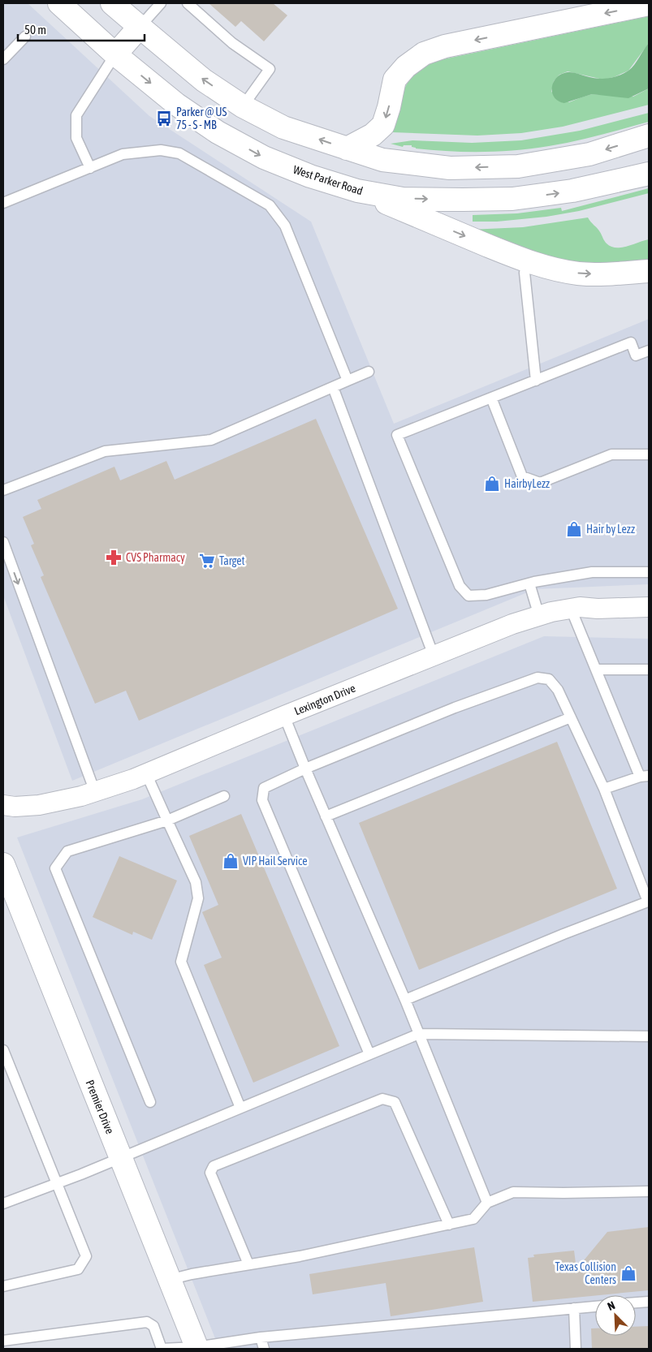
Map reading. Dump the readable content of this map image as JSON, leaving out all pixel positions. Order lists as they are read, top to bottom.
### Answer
{
  "streets": {
    "main road": ["West Parker Road", "Premier Drive"],
    "street": ["Lexington Drive"]
  },
  "places": {
    "bus stop": ["Parker @ US 75 - S - MB"],
    "shop": [
      "HairbyLezz",
      "Hair by Lezz",
      "VIP Hail Service",
      "Texas Collision Centers"
    ],
    "pharmacy": ["CVS Pharmacy"],
    "supermarket": ["Target"]
  },
  "scale_bar": "50 m",
  "north": "top left"
}
